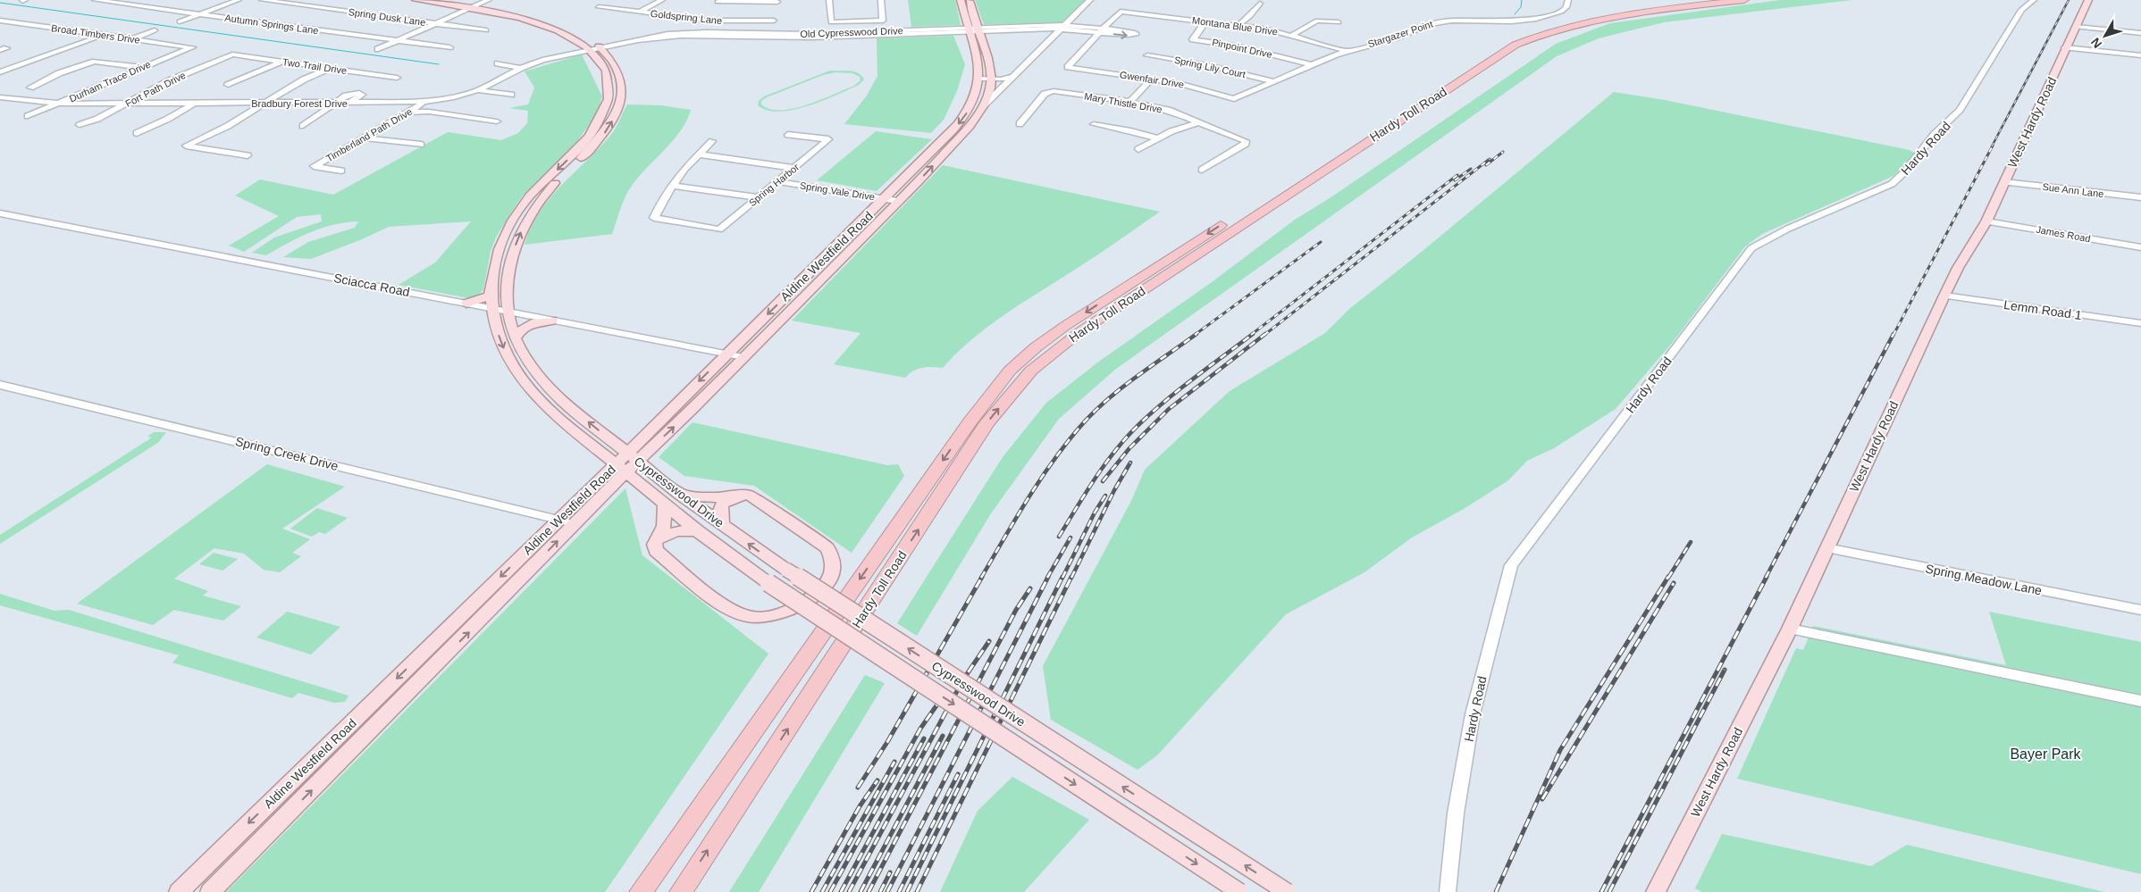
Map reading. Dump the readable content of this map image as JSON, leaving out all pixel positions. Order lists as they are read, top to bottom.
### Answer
{
  "streets": {
    "highway": ["Hardy Toll Road"],
    "main road": ["West Hardy Road", "Aldine Westfield Road", "Cypresswood Drive"],
    "street": [
      "Spring Dusk Lane",
      "Goldspring Lane",
      "Autumn Springs Lane",
      "Montana Blue Drive",
      "Old Cypresswood Drive",
      "Broad Timbers Drive",
      "Stargazer Point",
      "Pinpoint Drive",
      "Two Trail Drive",
      "Spring Lily Court",
      "Gwenfair Drive",
      "Durham Trace Drive",
      "Fort Path Drive",
      "Mary Thistle Drive",
      "Bradbury Forest Drive",
      "Timberland Path Drive",
      "Hardy Road",
      "Spring Harbor",
      "Sue Ann Lane",
      "Spring Vale Drive",
      "James Road",
      "Sciacca Road",
      "Lemm Road 1",
      "Spring Creek Drive",
      "Spring Meadow Lane"
    ]
  },
  "crossings": [
    ["Montana Blue Drive", "Old Cypresswood Drive"],
    ["Montana Blue Drive", "Stargazer Point"],
    ["Montana Blue Drive", "Pinpoint Drive"],
    ["Montana Blue Drive", "Gwenfair Drive"],
    ["Old Cypresswood Drive", "Gwenfair Drive"],
    ["Old Cypresswood Drive", "Bradbury Forest Drive"],
    ["Old Cypresswood Drive", "Aldine Westfield Road"],
    ["Old Cypresswood Drive", "Cypresswood Drive"],
    ["Broad Timbers Drive", "Durham Trace Drive"],
    ["Stargazer Point", "Pinpoint Drive"],
    ["Stargazer Point", "Spring Lily Court"],
    ["Stargazer Point", "Gwenfair Drive"],
    ["Two Trail Drive", "Fort Path Drive"],
    ["Durham Trace Drive", "Bradbury Forest Drive"],
    ["Fort Path Drive", "Bradbury Forest Drive"],
    ["Bradbury Forest Drive", "Timberland Path Drive"],
    ["Bradbury Forest Drive", "Cypresswood Drive"],
    ["West Hardy Road", "Sue Ann Lane"],
    ["West Hardy Road", "James Road"],
    ["West Hardy Road", "Lemm Road 1"],
    ["West Hardy Road", "Spring Meadow Lane"],
    ["Spring Harbor", "Spring Vale Drive"],
    ["Spring Vale Drive", "Aldine Westfield Road"],
    ["Aldine Westfield Road", "Sciacca Road"],
    ["Aldine Westfield Road", "Spring Creek Drive"],
    ["Aldine Westfield Road", "Cypresswood Drive"],
    ["Sciacca Road", "Cypresswood Drive"]
  ],
  "parks": ["Bayer Park"],
  "north": "bottom left"
}
